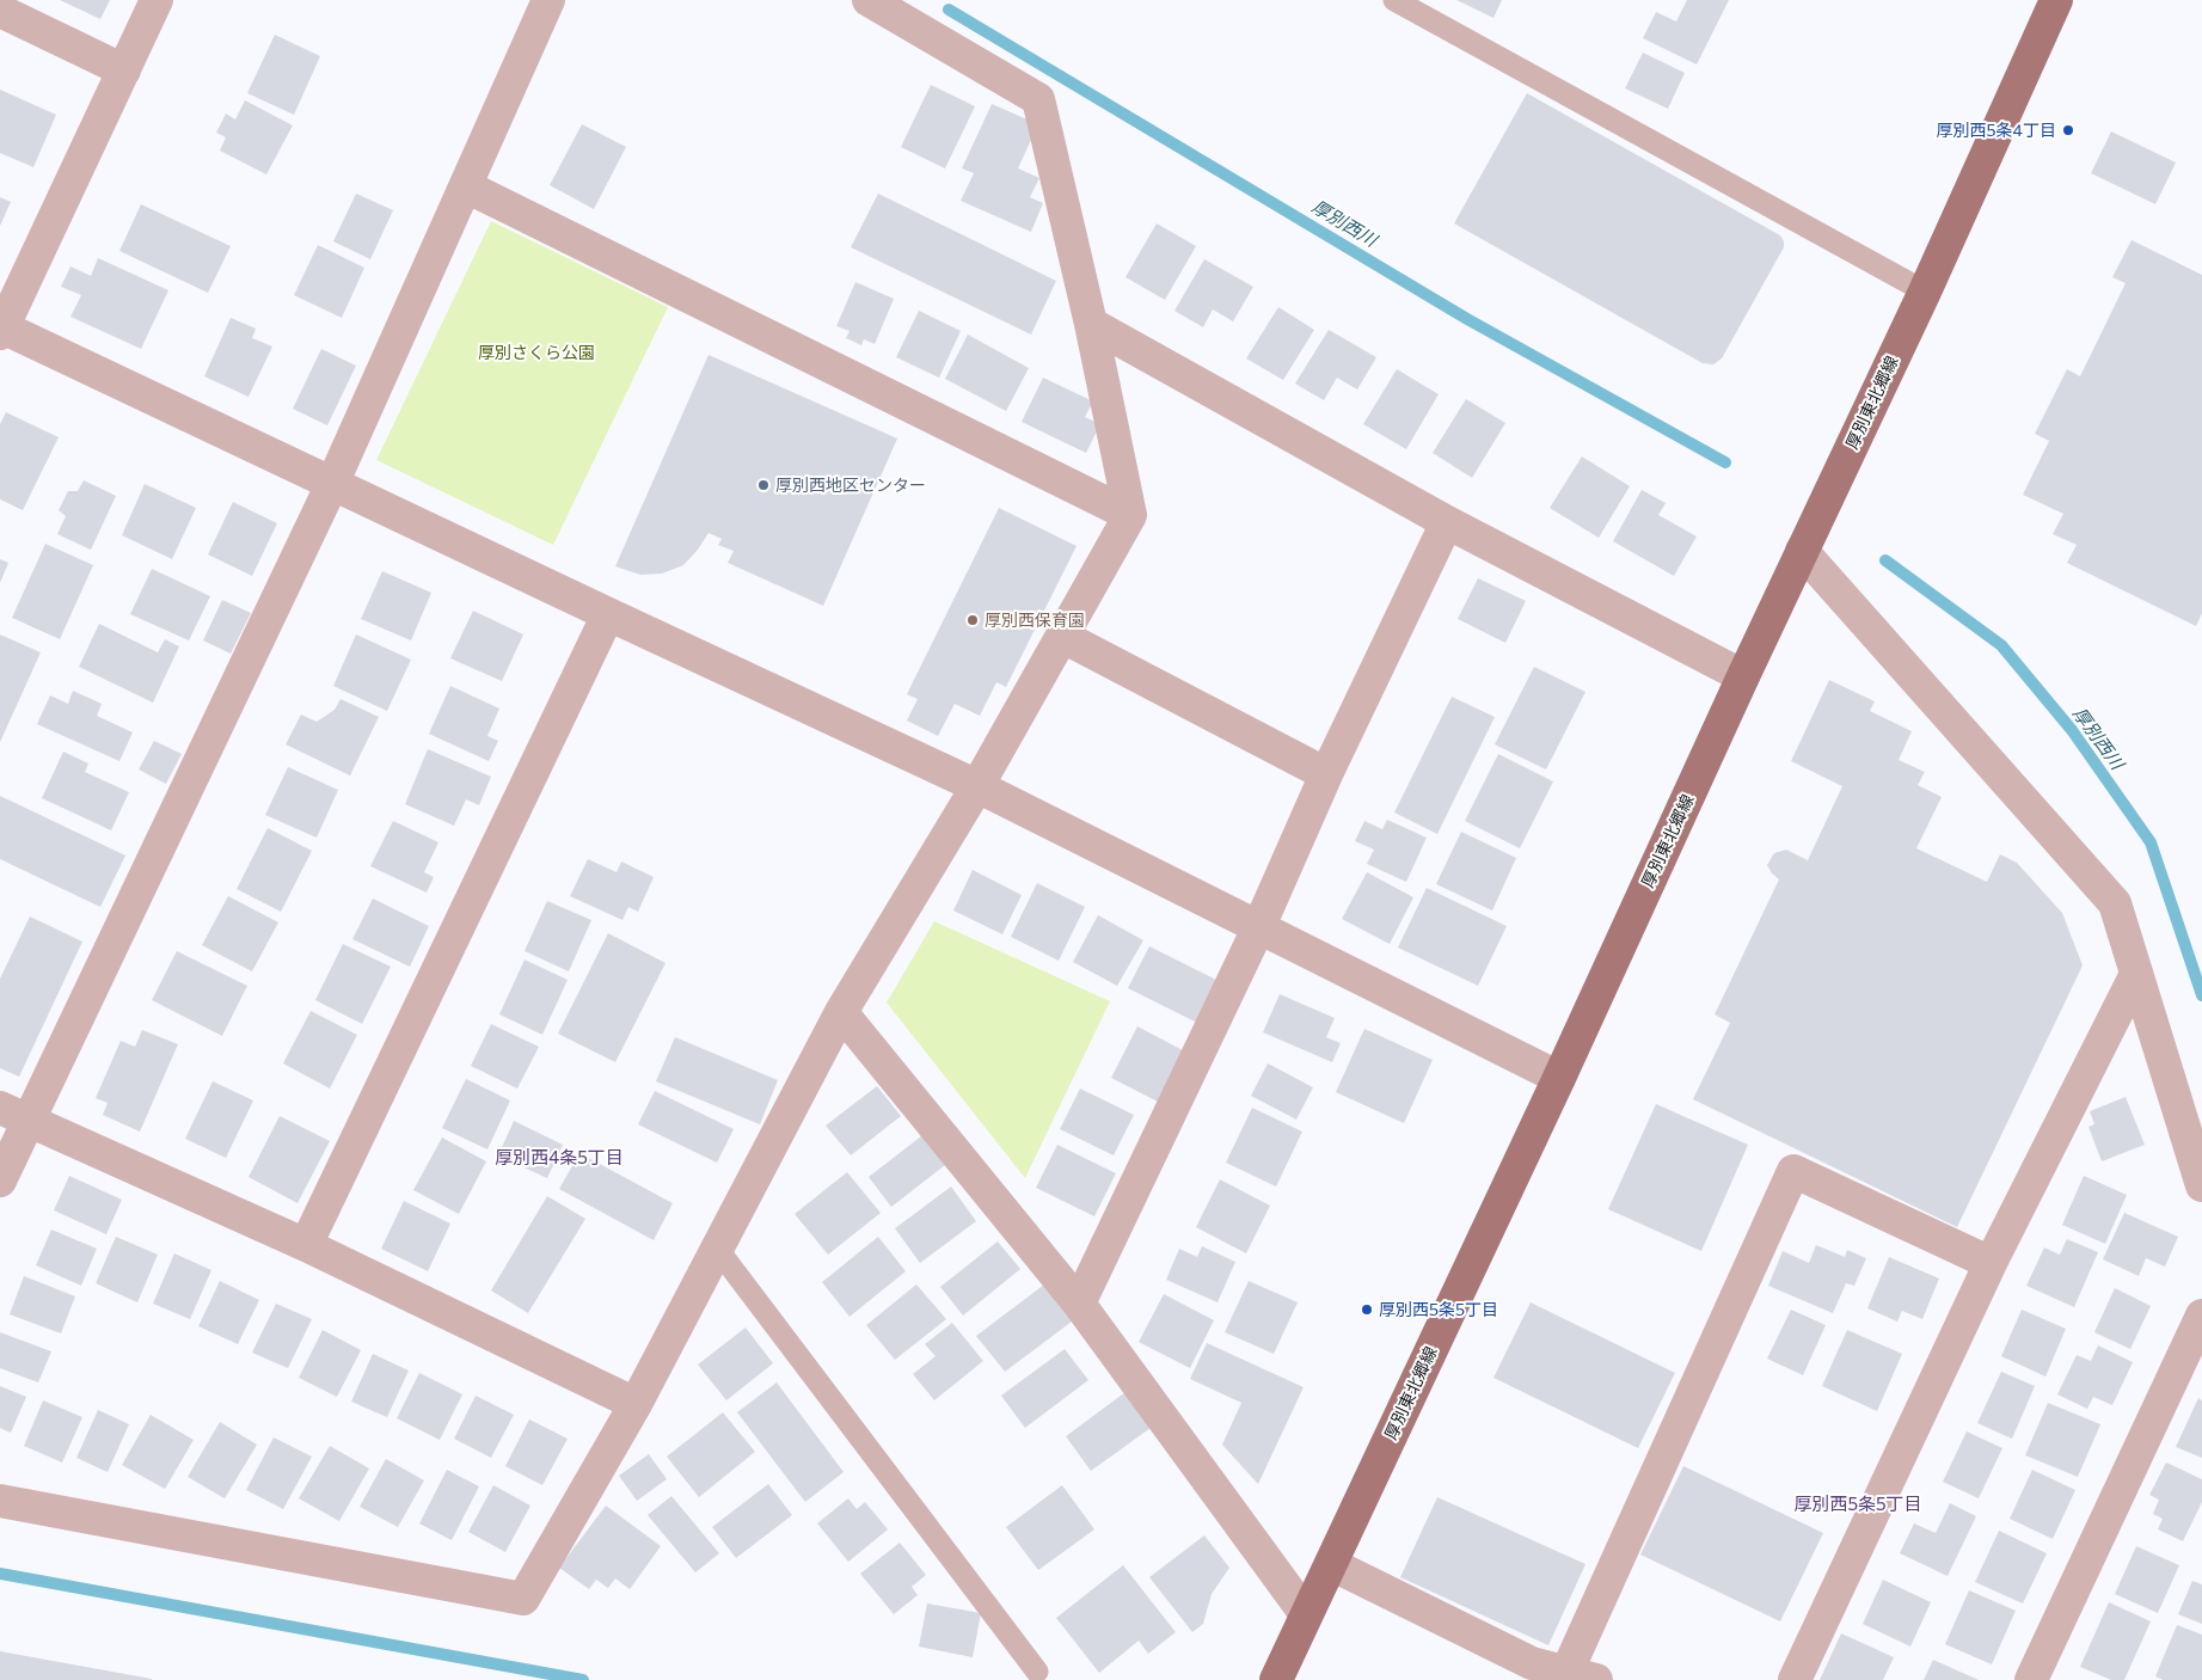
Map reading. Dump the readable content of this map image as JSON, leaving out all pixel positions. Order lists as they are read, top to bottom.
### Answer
{
  "streets": {
    "main road": ["厚別東北郷線"]
  },
  "districts": ["厚別西4条5丁目", "厚別西5条5丁目"],
  "water": ["厚別西川"],
  "parks": ["厚別さくら公園"],
  "places": [
    "厚別西5条4丁目",
    "厚別西地区センター",
    "厚別西保育園",
    "厚別西5条5丁目"
  ]
}
